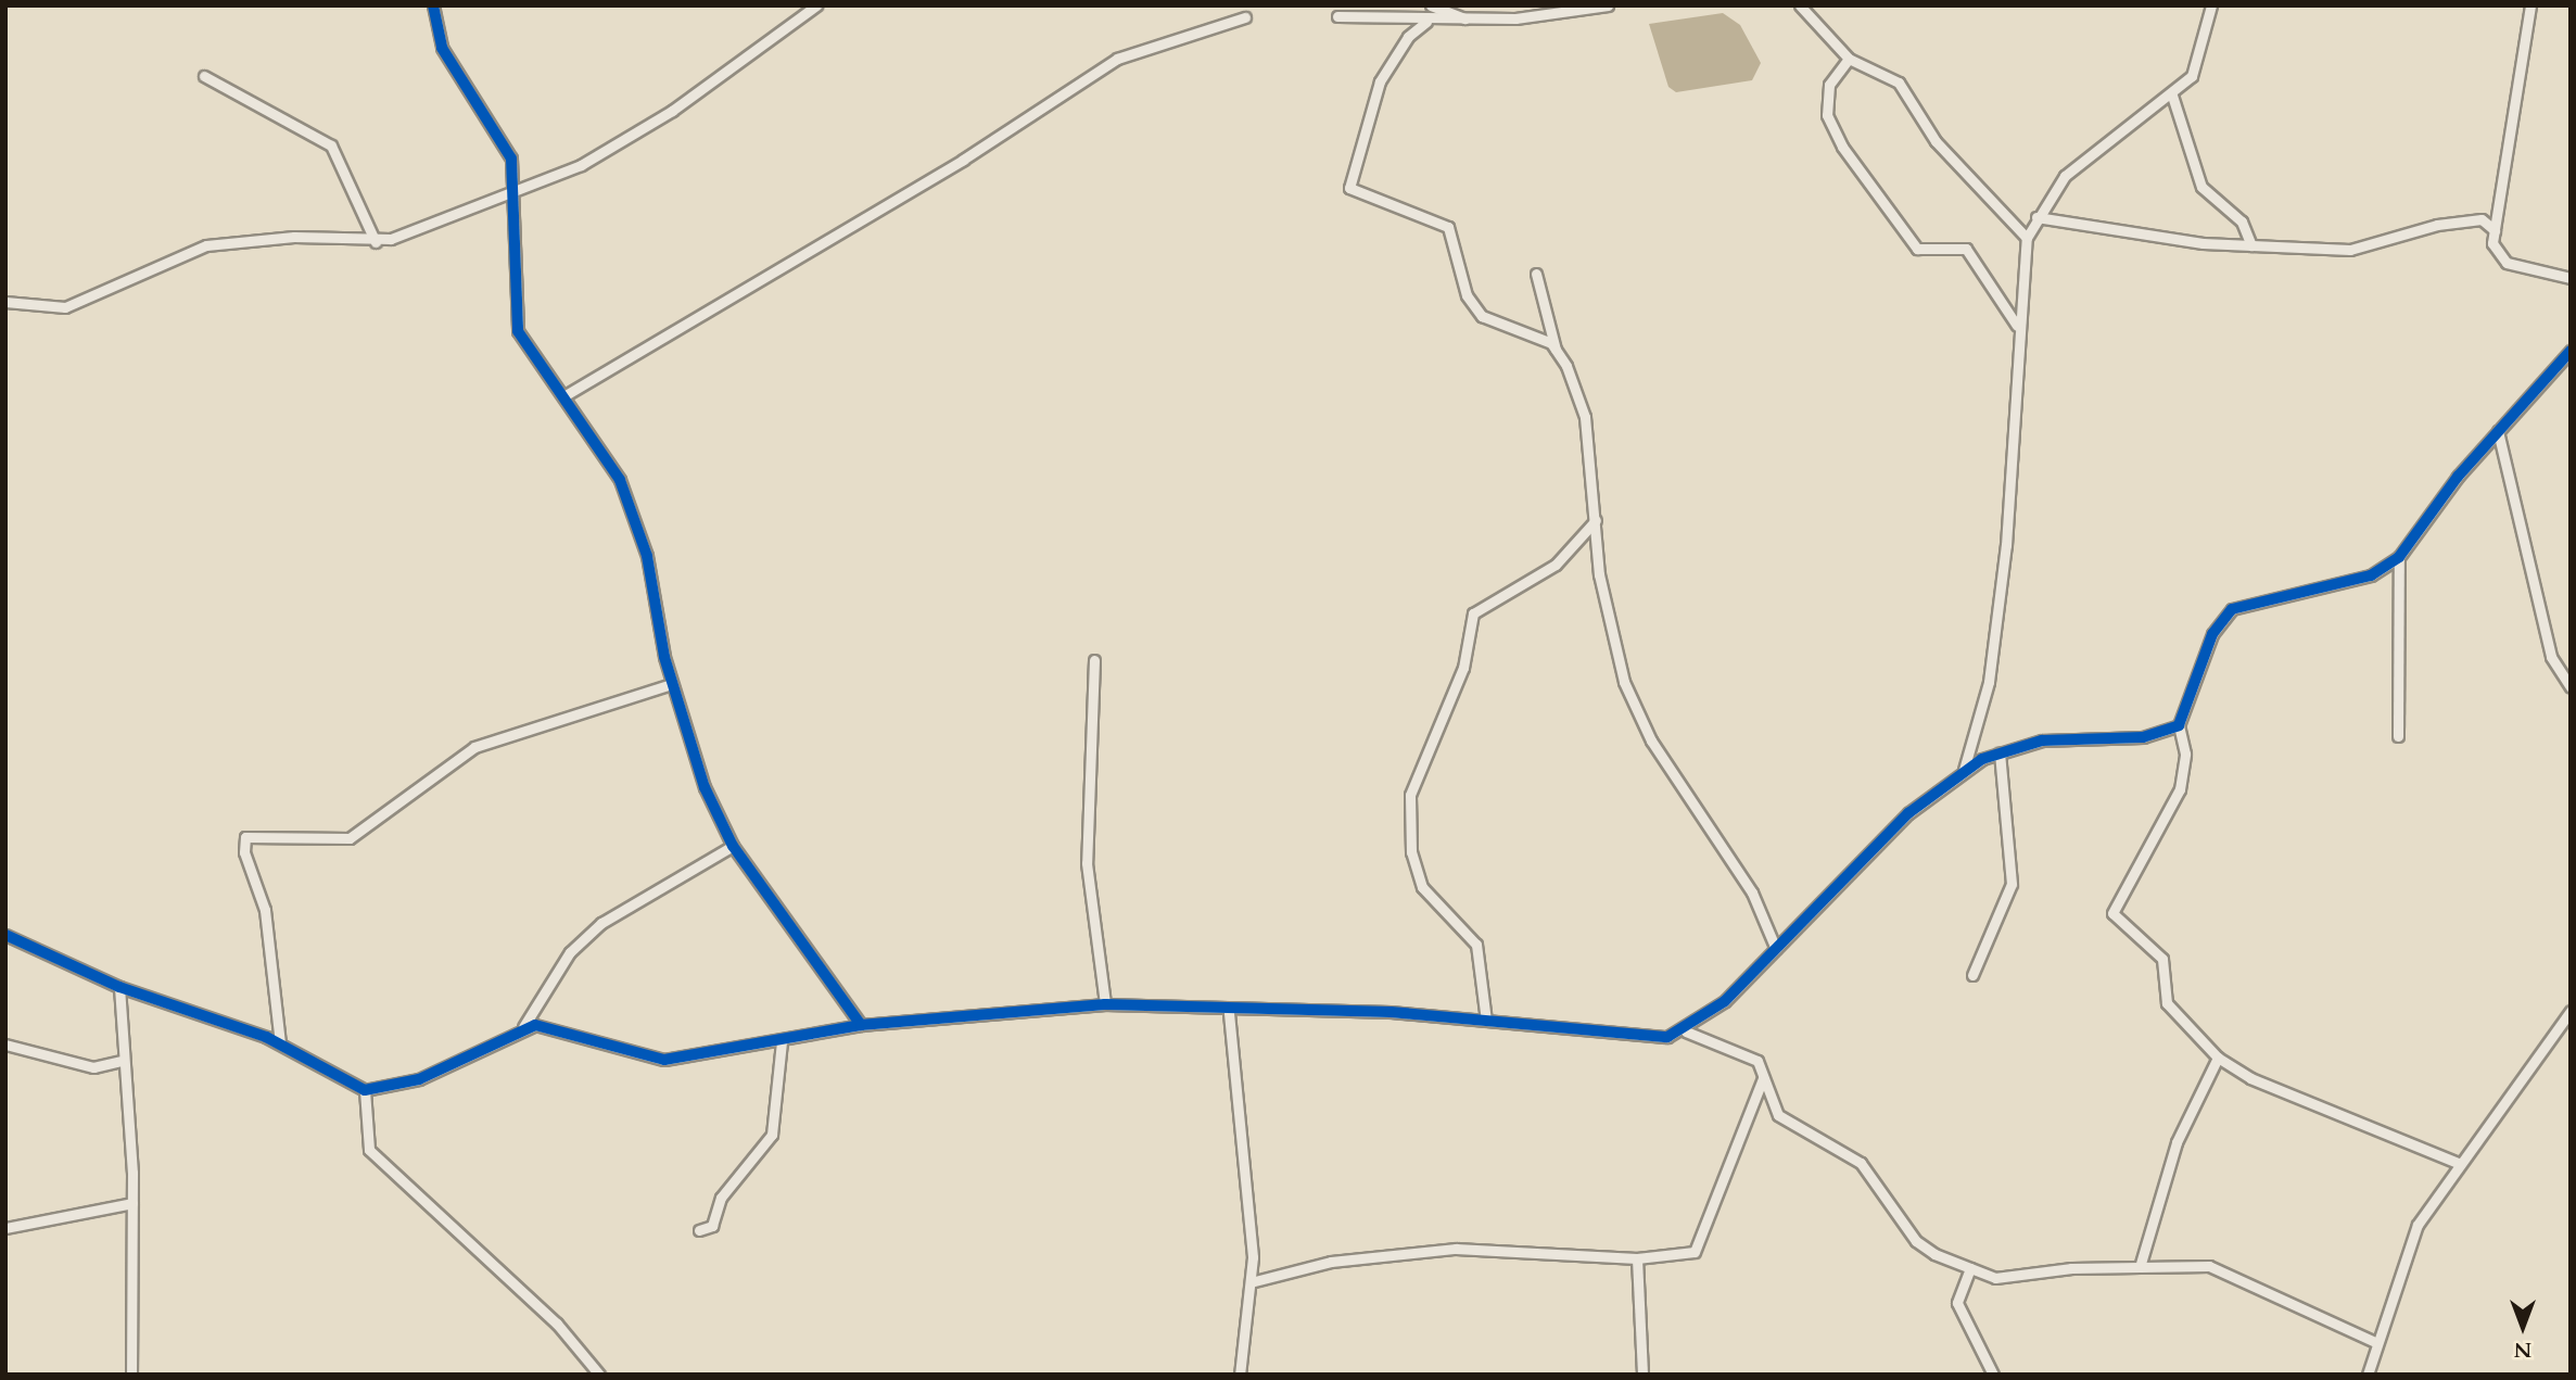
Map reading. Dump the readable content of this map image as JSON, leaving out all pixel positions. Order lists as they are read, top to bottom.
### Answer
{
  "north": "bottom"
}
